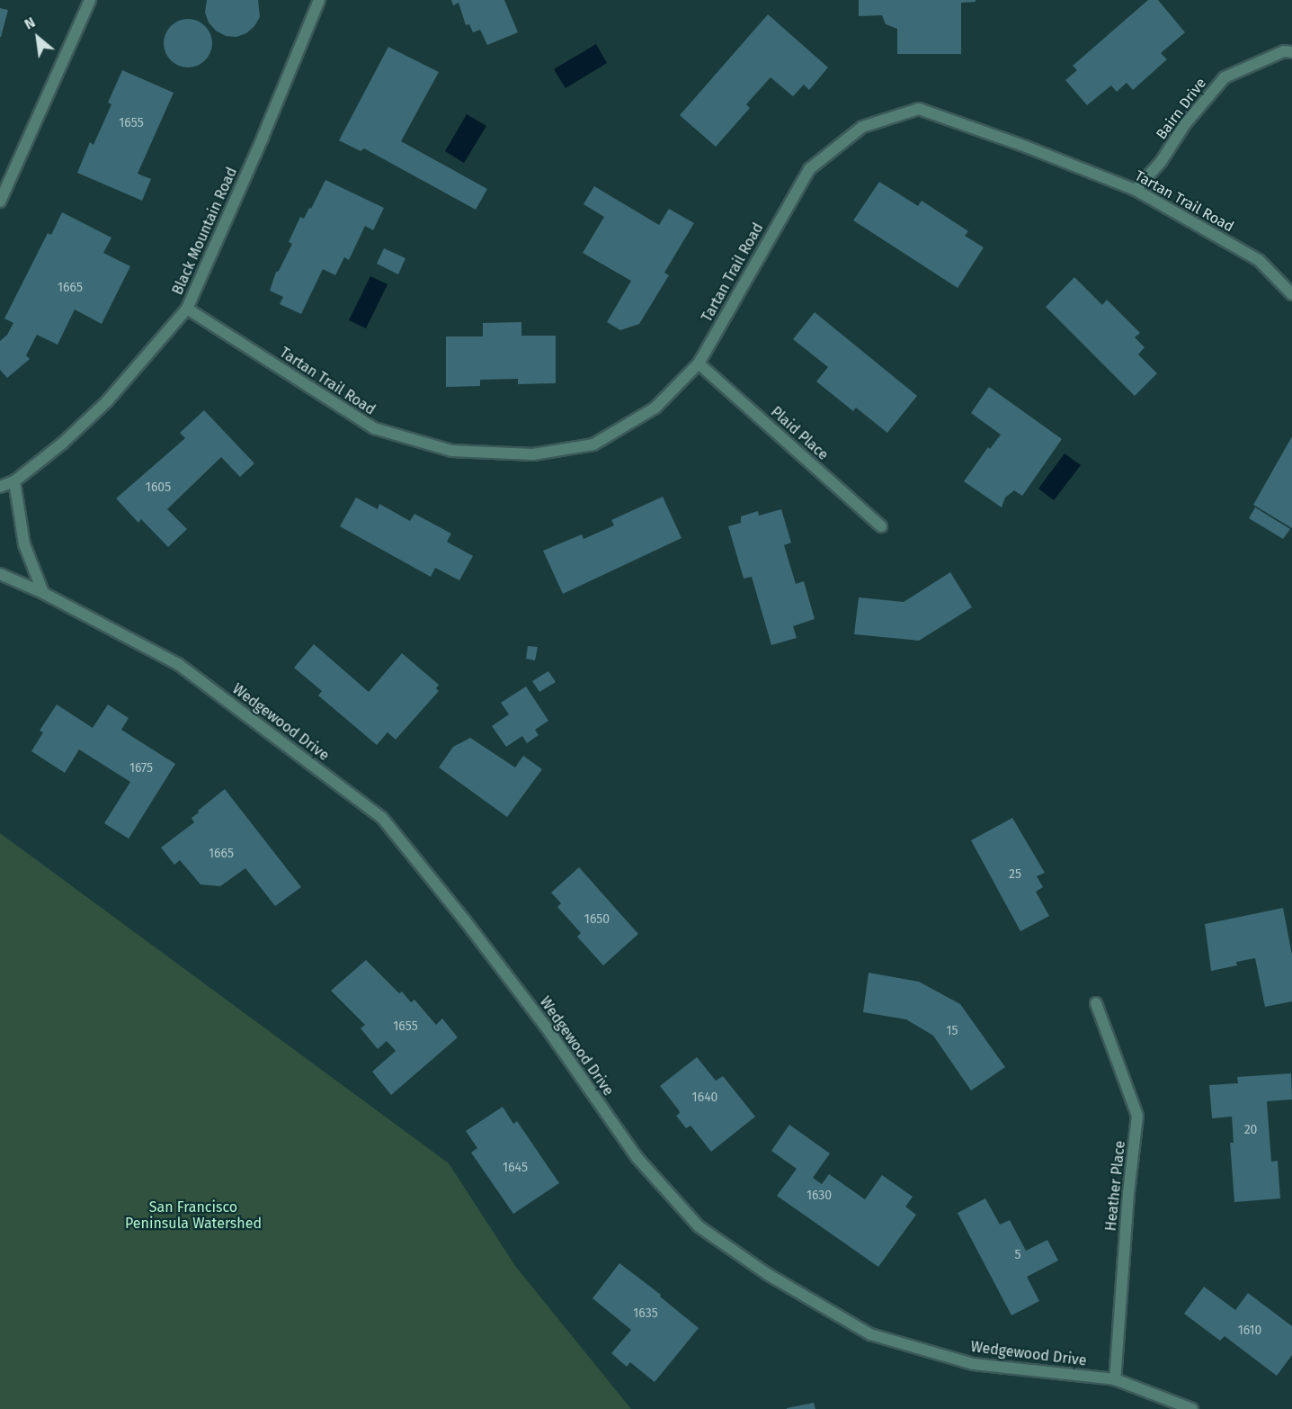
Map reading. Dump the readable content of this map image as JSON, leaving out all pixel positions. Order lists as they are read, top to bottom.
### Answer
{
  "streets": {
    "street": [
      "Bairn Drive",
      "Tartan Trail Road",
      "Black Mountain Road",
      "Plaid Place",
      "Wedgewood Drive",
      "Heather Place"
    ]
  },
  "crossings": [
    ["Bairn Drive", "Tartan Trail Road"],
    ["Tartan Trail Road", "Black Mountain Road"],
    ["Tartan Trail Road", "Plaid Place"],
    ["Wedgewood Drive", "Heather Place"]
  ],
  "parks": ["San Francisco Peninsula Watershed"],
  "house_numbers": [
    "1655",
    "1665",
    "1605",
    "1675",
    "1665",
    "25",
    "1650",
    "1655",
    "15",
    "1640",
    "20",
    "1645",
    "1630",
    "5",
    "1635",
    "1610"
  ],
  "north": "top left"
}
